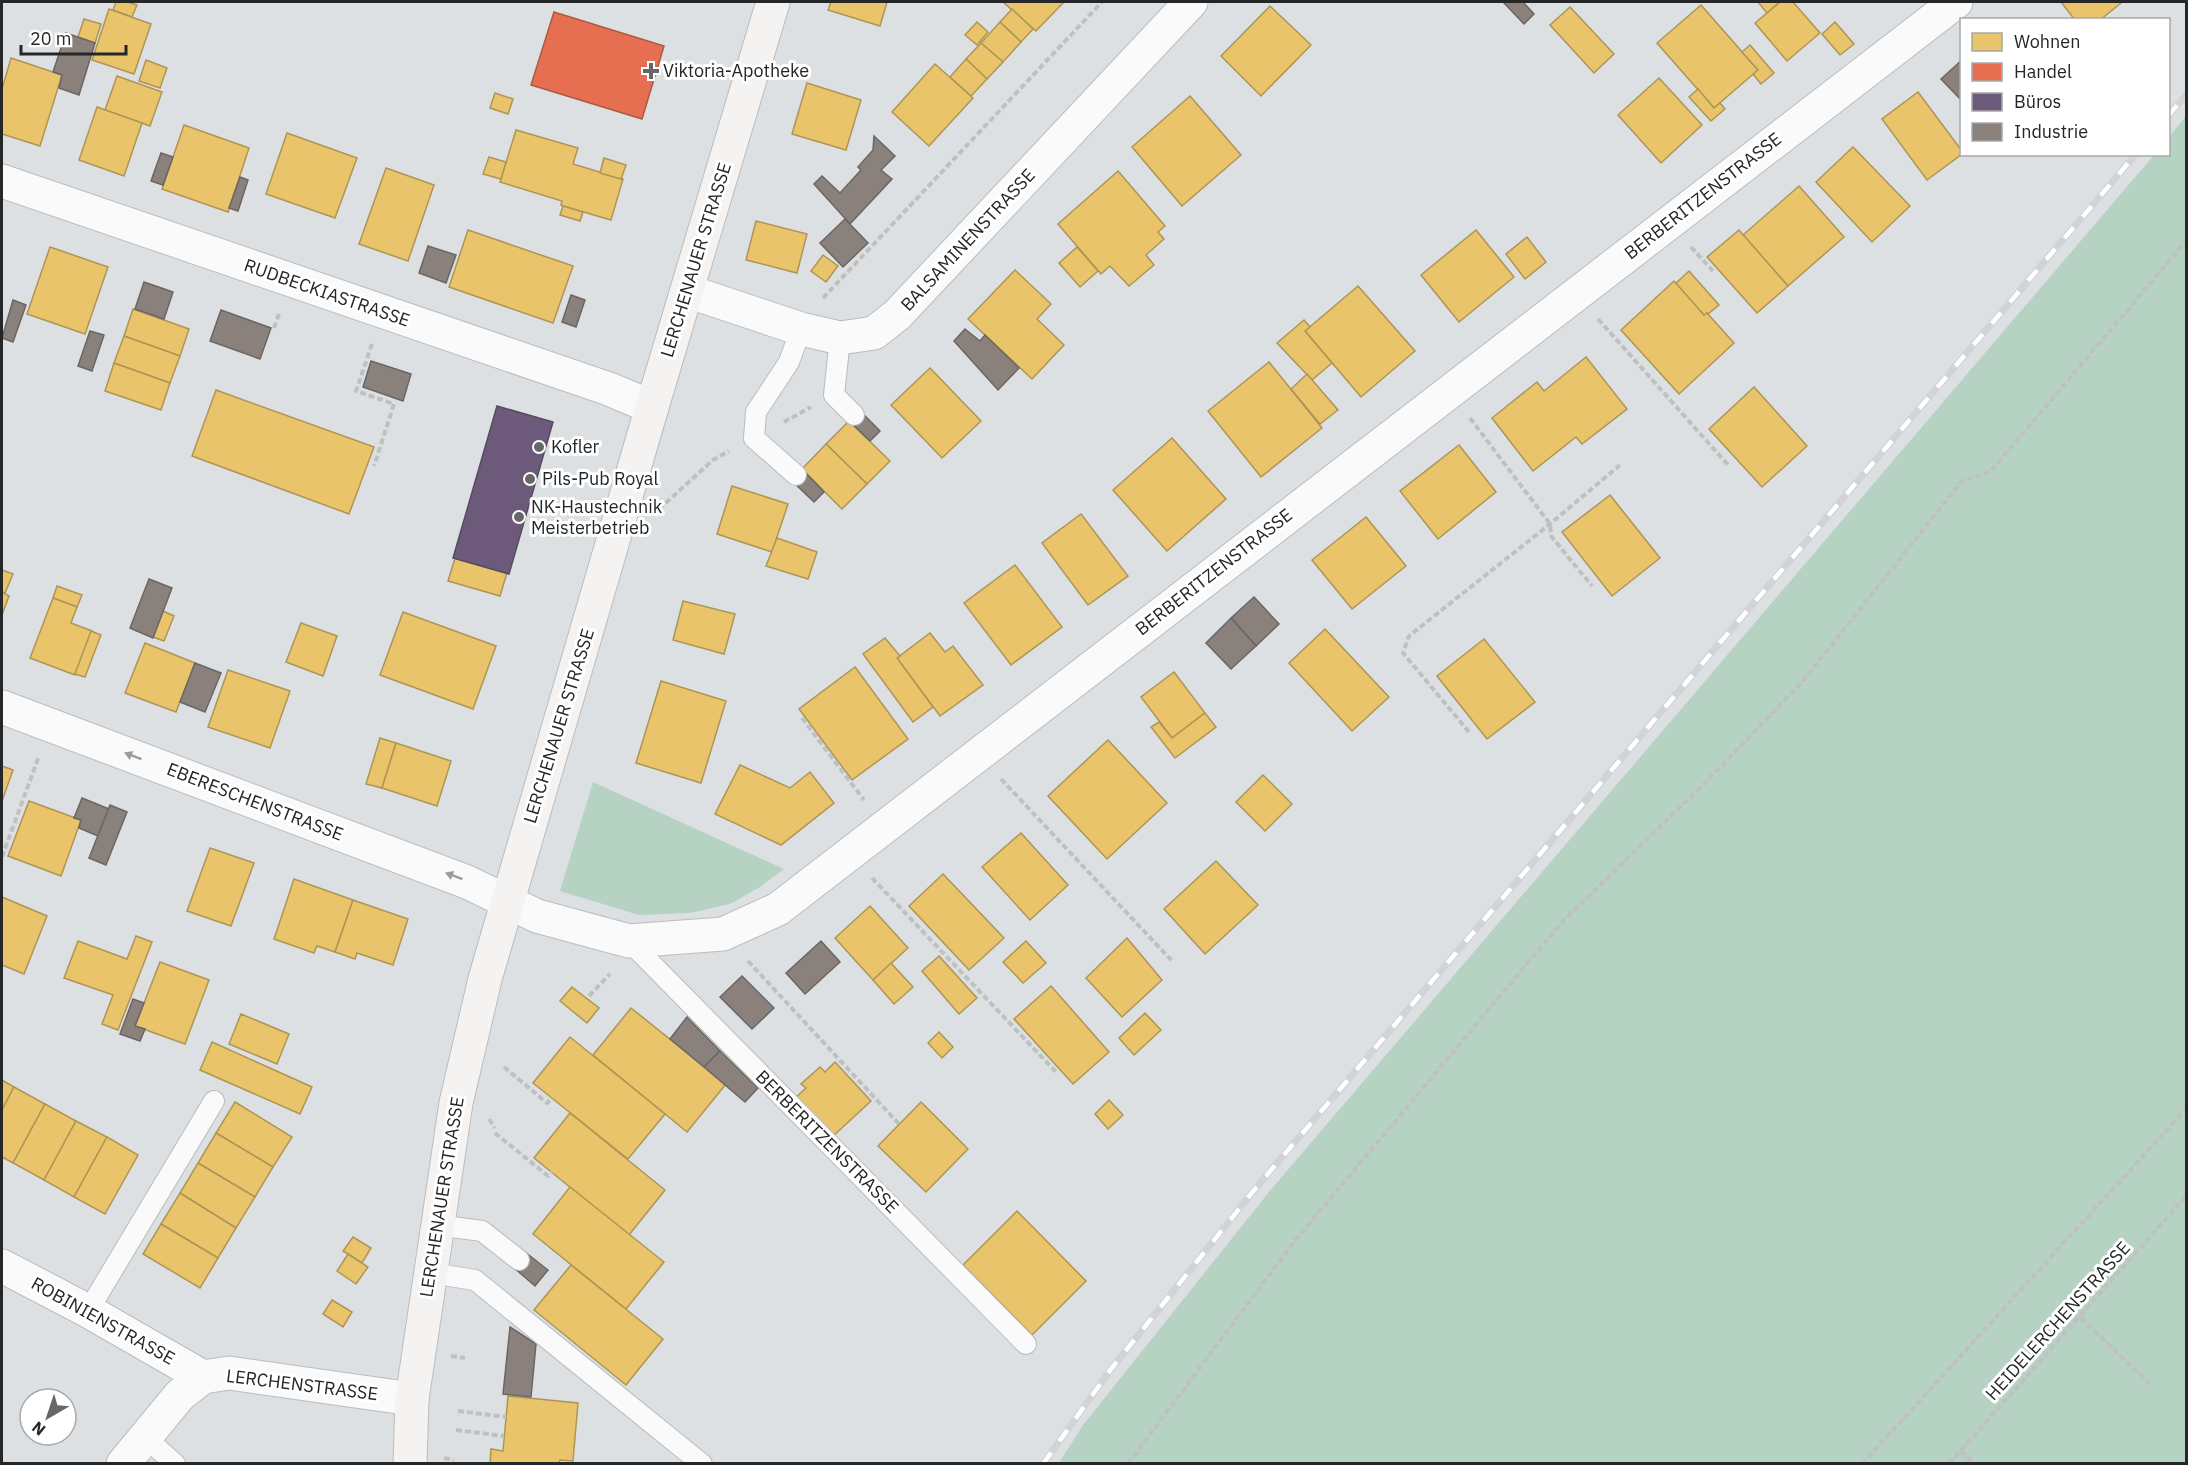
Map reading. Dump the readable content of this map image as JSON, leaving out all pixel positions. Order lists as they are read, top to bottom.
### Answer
{
  "streets": {
    "main road": ["LERCHENAUER STRASSE"],
    "street": [
      "BERBERITZENSTRASSE",
      "BALSAMINENSTRASSE",
      "RUDBECKIASTRASSE",
      "EBERESCHENSTRASSE",
      "ROBINIENSTRASSE",
      "LERCHENSTRASSE"
    ],
    "path": ["HEIDELERCHENSTRASSE"]
  },
  "crossings": [
    ["BERBERITZENSTRASSE", "LERCHENAUER STRASSE"],
    ["BERBERITZENSTRASSE", "EBERESCHENSTRASSE"],
    ["BALSAMINENSTRASSE", "LERCHENAUER STRASSE"],
    ["LERCHENAUER STRASSE", "RUDBECKIASTRASSE"],
    ["LERCHENAUER STRASSE", "EBERESCHENSTRASSE"],
    ["LERCHENAUER STRASSE", "LERCHENSTRASSE"],
    ["ROBINIENSTRASSE", "LERCHENSTRASSE"]
  ],
  "one_way": ["EBERESCHENSTRASSE"],
  "places": {
    "health": ["Viktoria-Apotheke"],
    "other": ["Kofler", "Pils-Pub Royal", "NK-Haustechnik Meisterbetrieb"]
  },
  "legend": [
    "Wohnen",
    "Handel",
    "Büros",
    "Industrie"
  ],
  "scale_bar": "20 m",
  "north": "bottom left"
}
